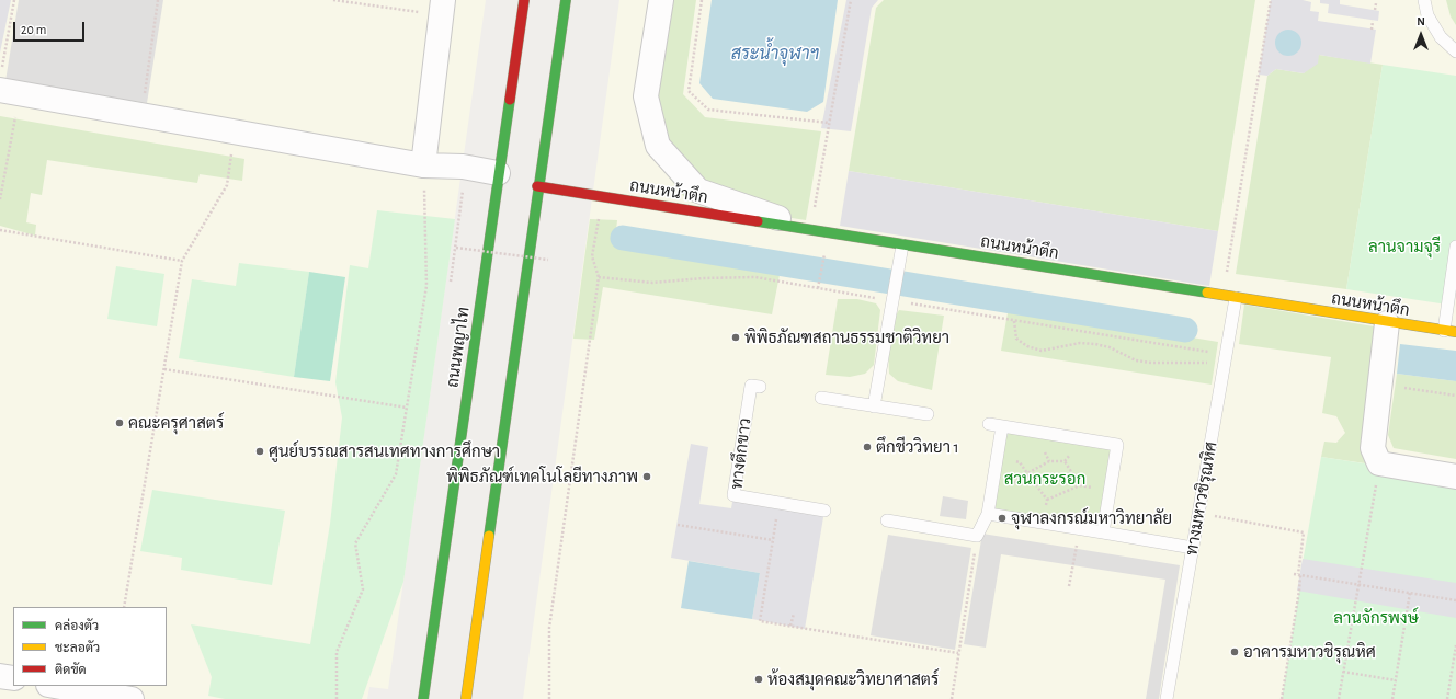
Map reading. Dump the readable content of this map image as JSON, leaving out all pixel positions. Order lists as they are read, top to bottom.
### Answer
{
  "streets": {
    "main road": ["ถนนหน้าตึก", "ถนนพญาไท"],
    "lane": ["ทางตึกขาว", "ทางมหาวชิรุณหิศ"]
  },
  "crossings": [
    ["ถนนหน้าตึก", "ทางมหาวชิรุณหิศ"]
  ],
  "water": ["สระน้ำจุฬาฯ"],
  "parks": ["ลานจามจุรี", "สวนกระรอก", "ลานจักรพงษ์"],
  "places": [
    "พิพิธภัณฑสถานธรรมชาติวิทยา",
    "คณะครุศาสตร์",
    "ตึกชีววิทยา 1",
    "ศูนย์บรรณสารสนเทศทางการศึกษา",
    "พิพิธภัณฑ์เทคโนโลยีทางภาพ",
    "จุฬาลงกรณ์มหาวิทยาลัย",
    "อาคารมหาวชิรุณหิศ",
    "ห้องสมุดคณะวิทยาศาสตร์"
  ],
  "legend": ["คล่องตัว", "ชะลอตัว", "ติดขัด"],
  "scale_bar": "20 m",
  "north": "top"
}
